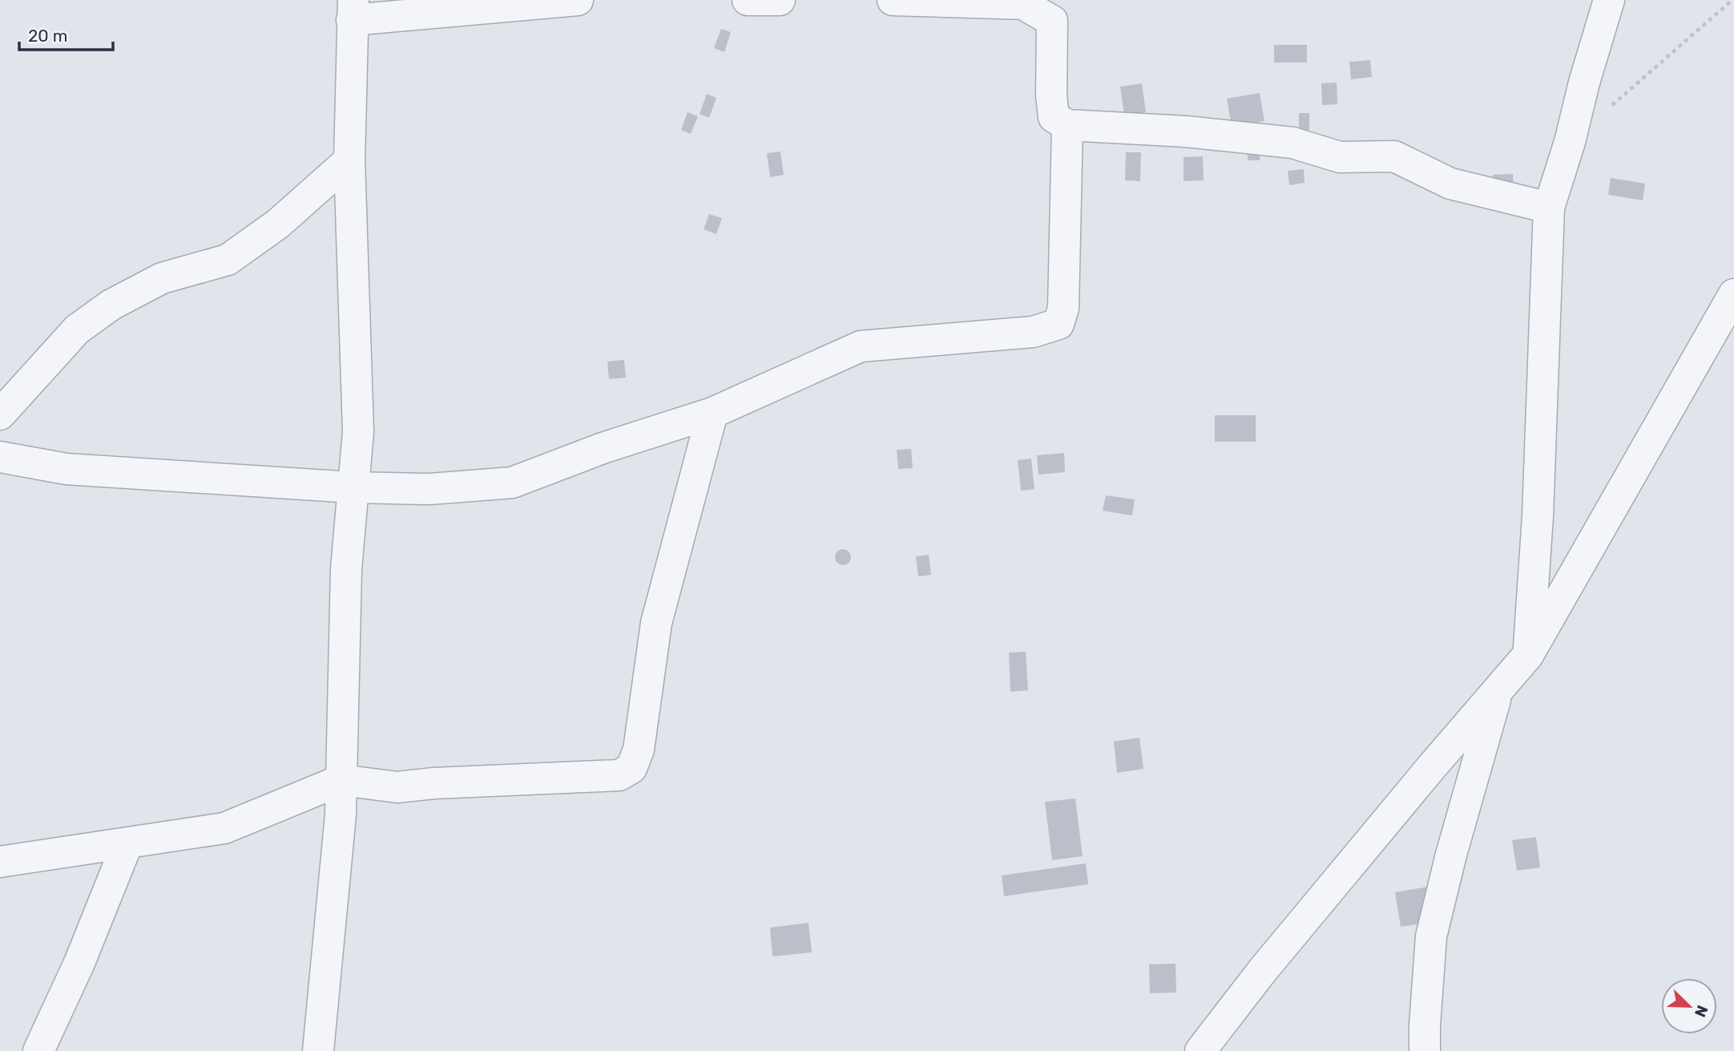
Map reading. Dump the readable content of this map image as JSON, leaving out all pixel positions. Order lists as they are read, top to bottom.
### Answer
{
  "scale_bar": "20 m",
  "north": "bottom right"
}
